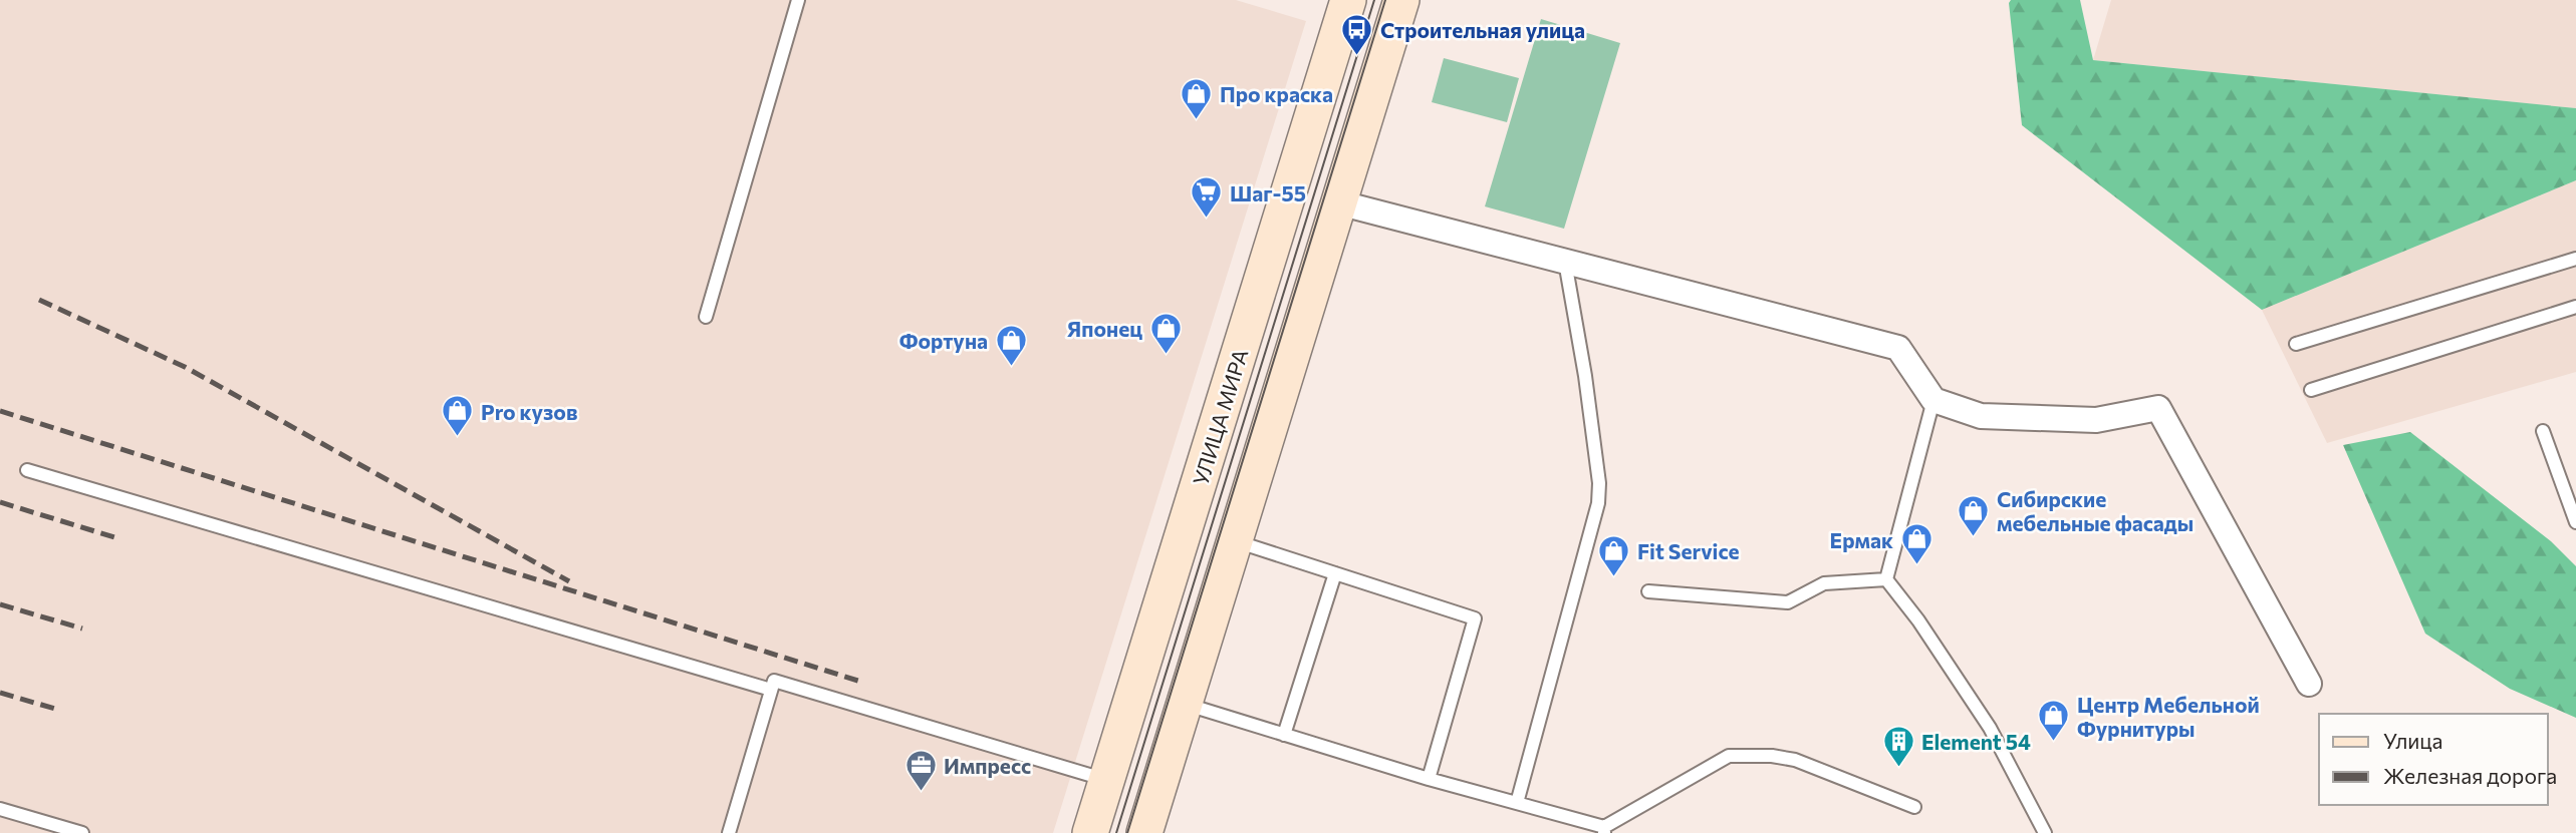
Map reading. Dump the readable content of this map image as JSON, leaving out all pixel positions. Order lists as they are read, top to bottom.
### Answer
{
  "streets": {
    "street": ["УЛИЦА МИРА"]
  },
  "places": {
    "bus stop": ["Строительная улица"],
    "shop": [
      "Про краска",
      "Японец",
      "Фортуна",
      "Pro кузов",
      "Сибирские мебельные фасады",
      "Ермак",
      "Fit Service",
      "Центр Мебельной Фурнитуры"
    ],
    "supermarket": ["Шаг-55"],
    "building": ["Element 54"],
    "office": ["Импресс"]
  },
  "legend": ["Улица", "Железная дорога"]
}
